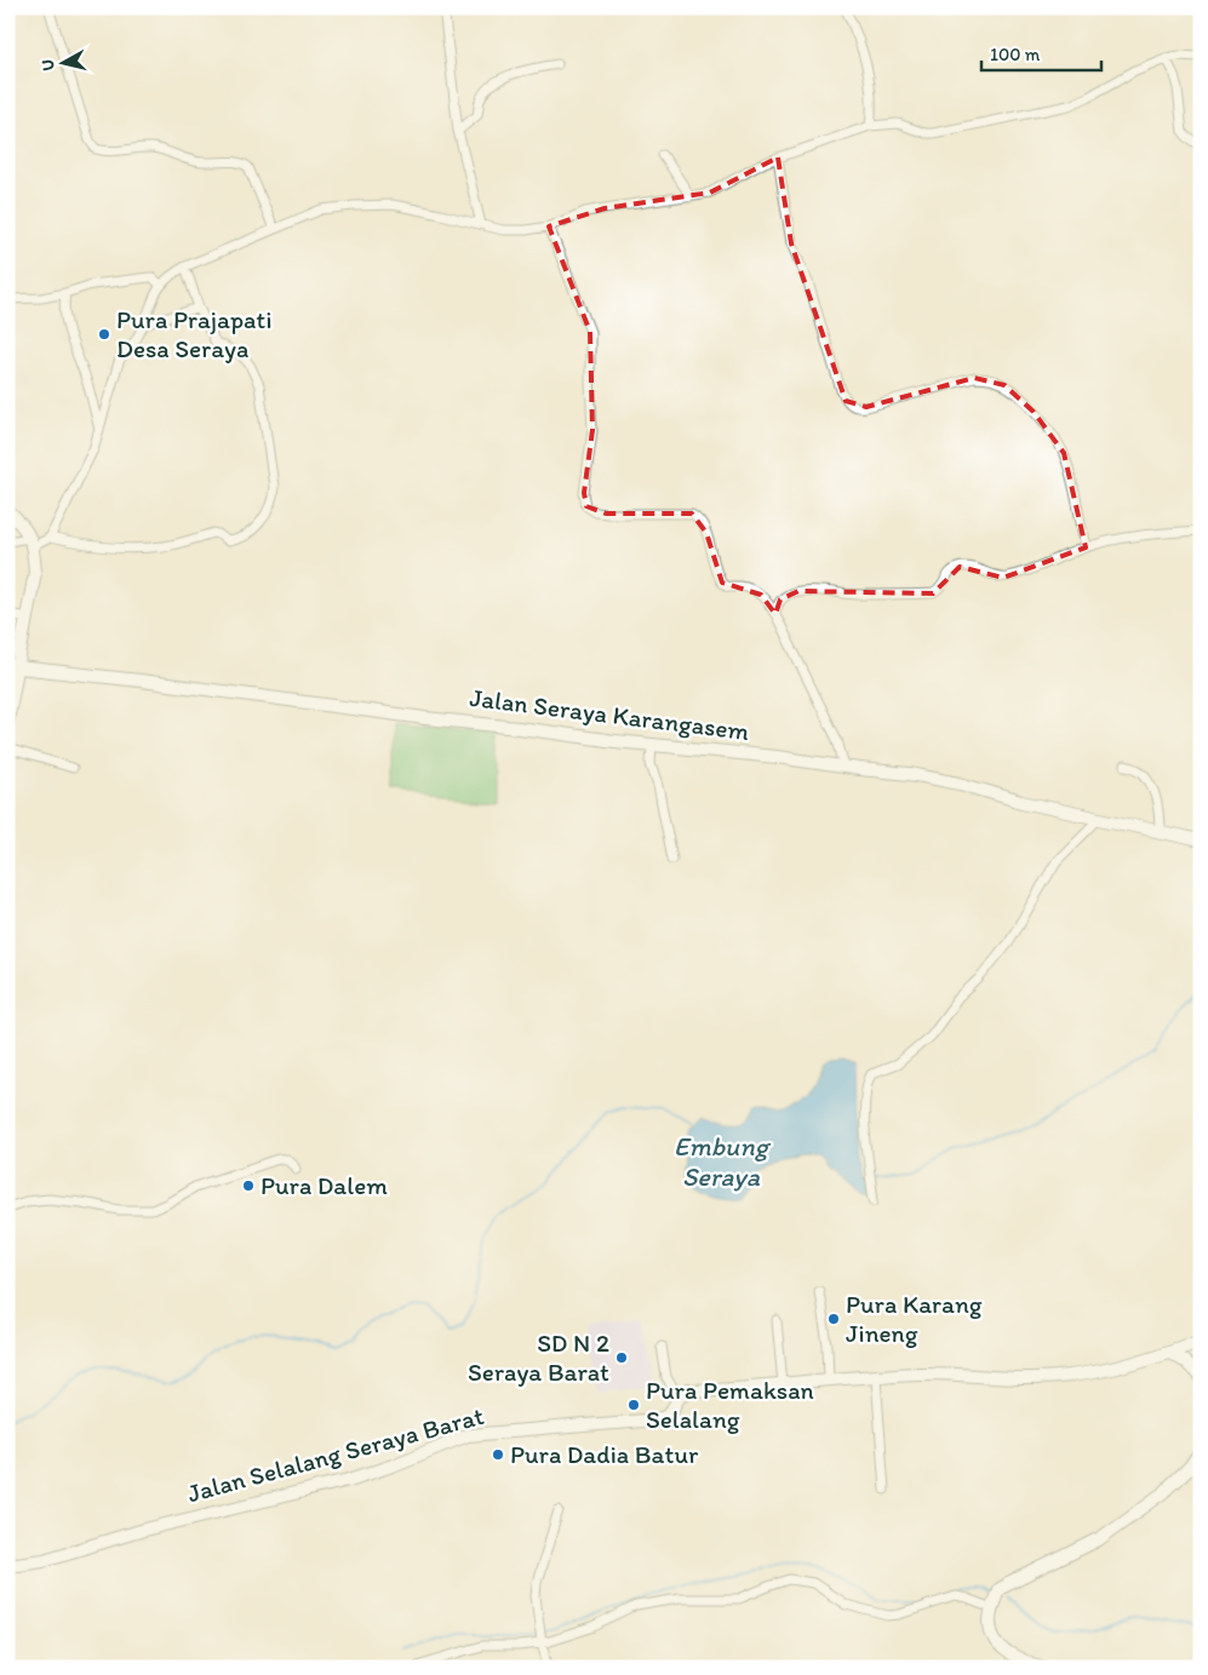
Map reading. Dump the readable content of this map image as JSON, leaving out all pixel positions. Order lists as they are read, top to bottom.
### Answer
{
  "streets": {
    "street": ["Jalan Seraya Karangasem", "Jalan Selalang Seraya Barat"]
  },
  "water": ["Embung Seraya"],
  "places": [
    "Pura Prajapati Desa Seraya",
    "Pura Dalem",
    "Pura Karang Jineng",
    "SD N 2 Seraya Barat",
    "Pura Pemaksan Selalang",
    "Pura Dadia Batur"
  ],
  "scale_bar": "100 m",
  "north": "left"
}
